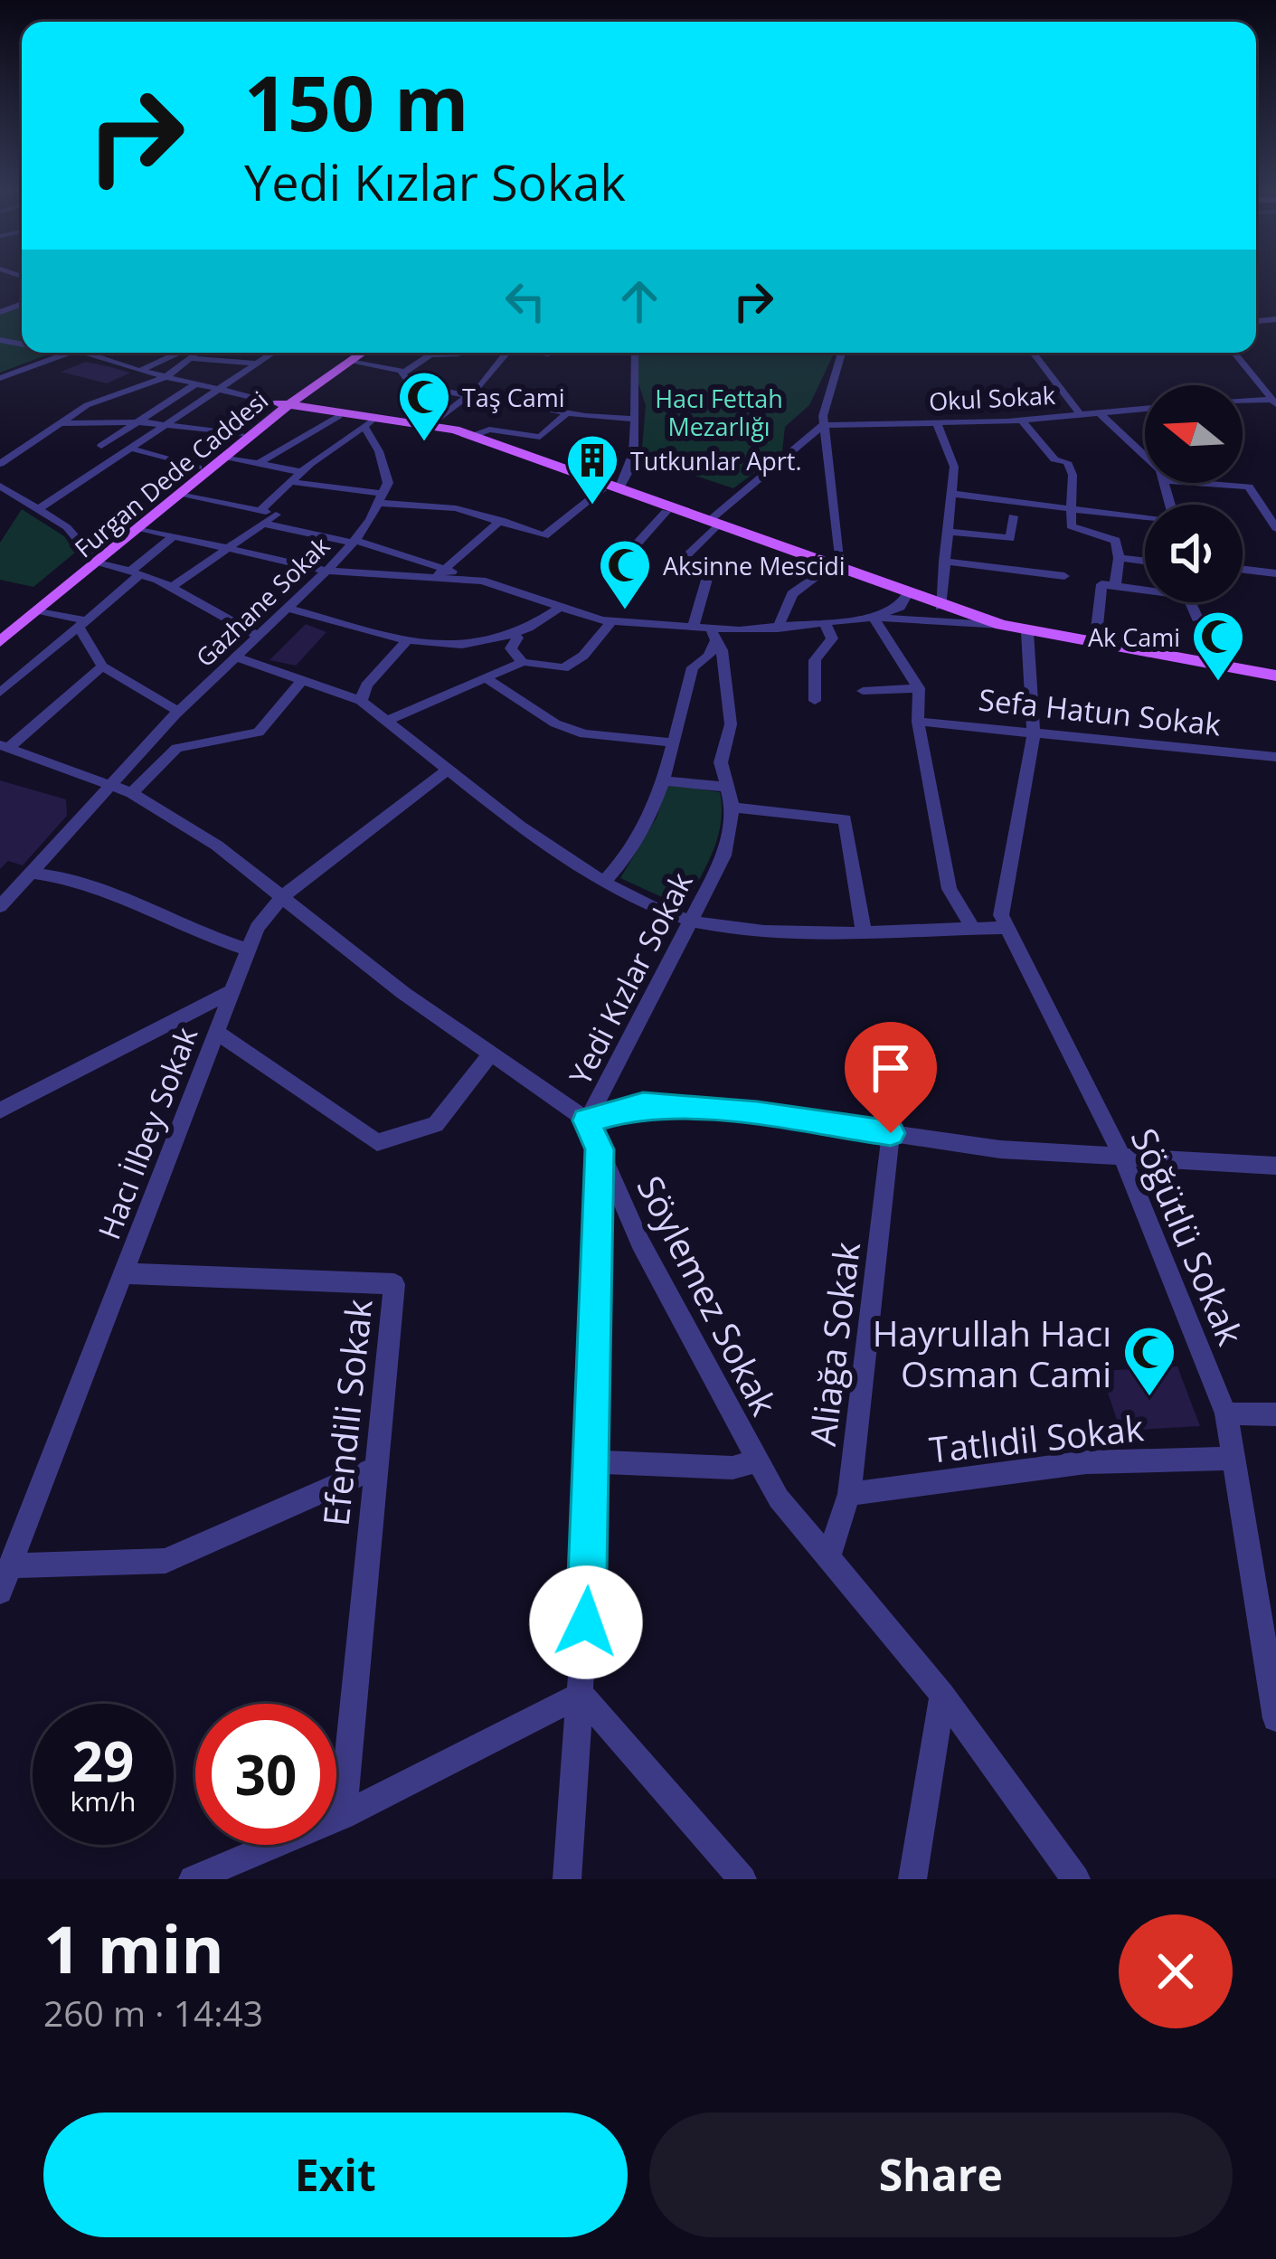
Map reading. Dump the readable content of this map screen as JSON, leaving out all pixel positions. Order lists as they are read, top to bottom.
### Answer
{
  "streets": {
    "main road": ["Furgan Dede Caddesi"],
    "street": [
      "Okul Sokak",
      "Gazhane Sokak",
      "Sefa Hatun Sokak",
      "Yedi Kızlar Sokak",
      "Hacı İlbey Sokak",
      "Söğütlü Sokak",
      "Söylemez Sokak",
      "Aliağa Sokak",
      "Efendili Sokak",
      "Tatlıdil Sokak"
    ]
  },
  "crossings": [
    ["Yedi Kızlar Sokak", "Söğütlü Sokak"],
    ["Yedi Kızlar Sokak", "Söylemez Sokak"],
    ["Yedi Kızlar Sokak", "Aliağa Sokak"],
    ["Hacı İlbey Sokak", "Efendili Sokak"],
    ["Söğütlü Sokak", "Tatlıdil Sokak"],
    ["Söylemez Sokak", "Aliağa Sokak"],
    ["Aliağa Sokak", "Tatlıdil Sokak"]
  ],
  "parks": ["Hacı Fettah Mezarlığı"],
  "places": {
    "mosque": [
      "Taş Cami",
      "Aksinne Mescidi",
      "Ak Cami",
      "Hayrullah Hacı Osman Cami"
    ],
    "building": ["Tutkunlar Aprt."]
  },
  "north": "left",
  "page": {
    "turn": ["150 m", "Yedi Kızlar Sokak"],
    "speed": "29 km/h",
    "limit": "30",
    "heading": ["1 min", "260 m · 14:43"],
    "buttons": ["Exit", "Share"]
  }
}
